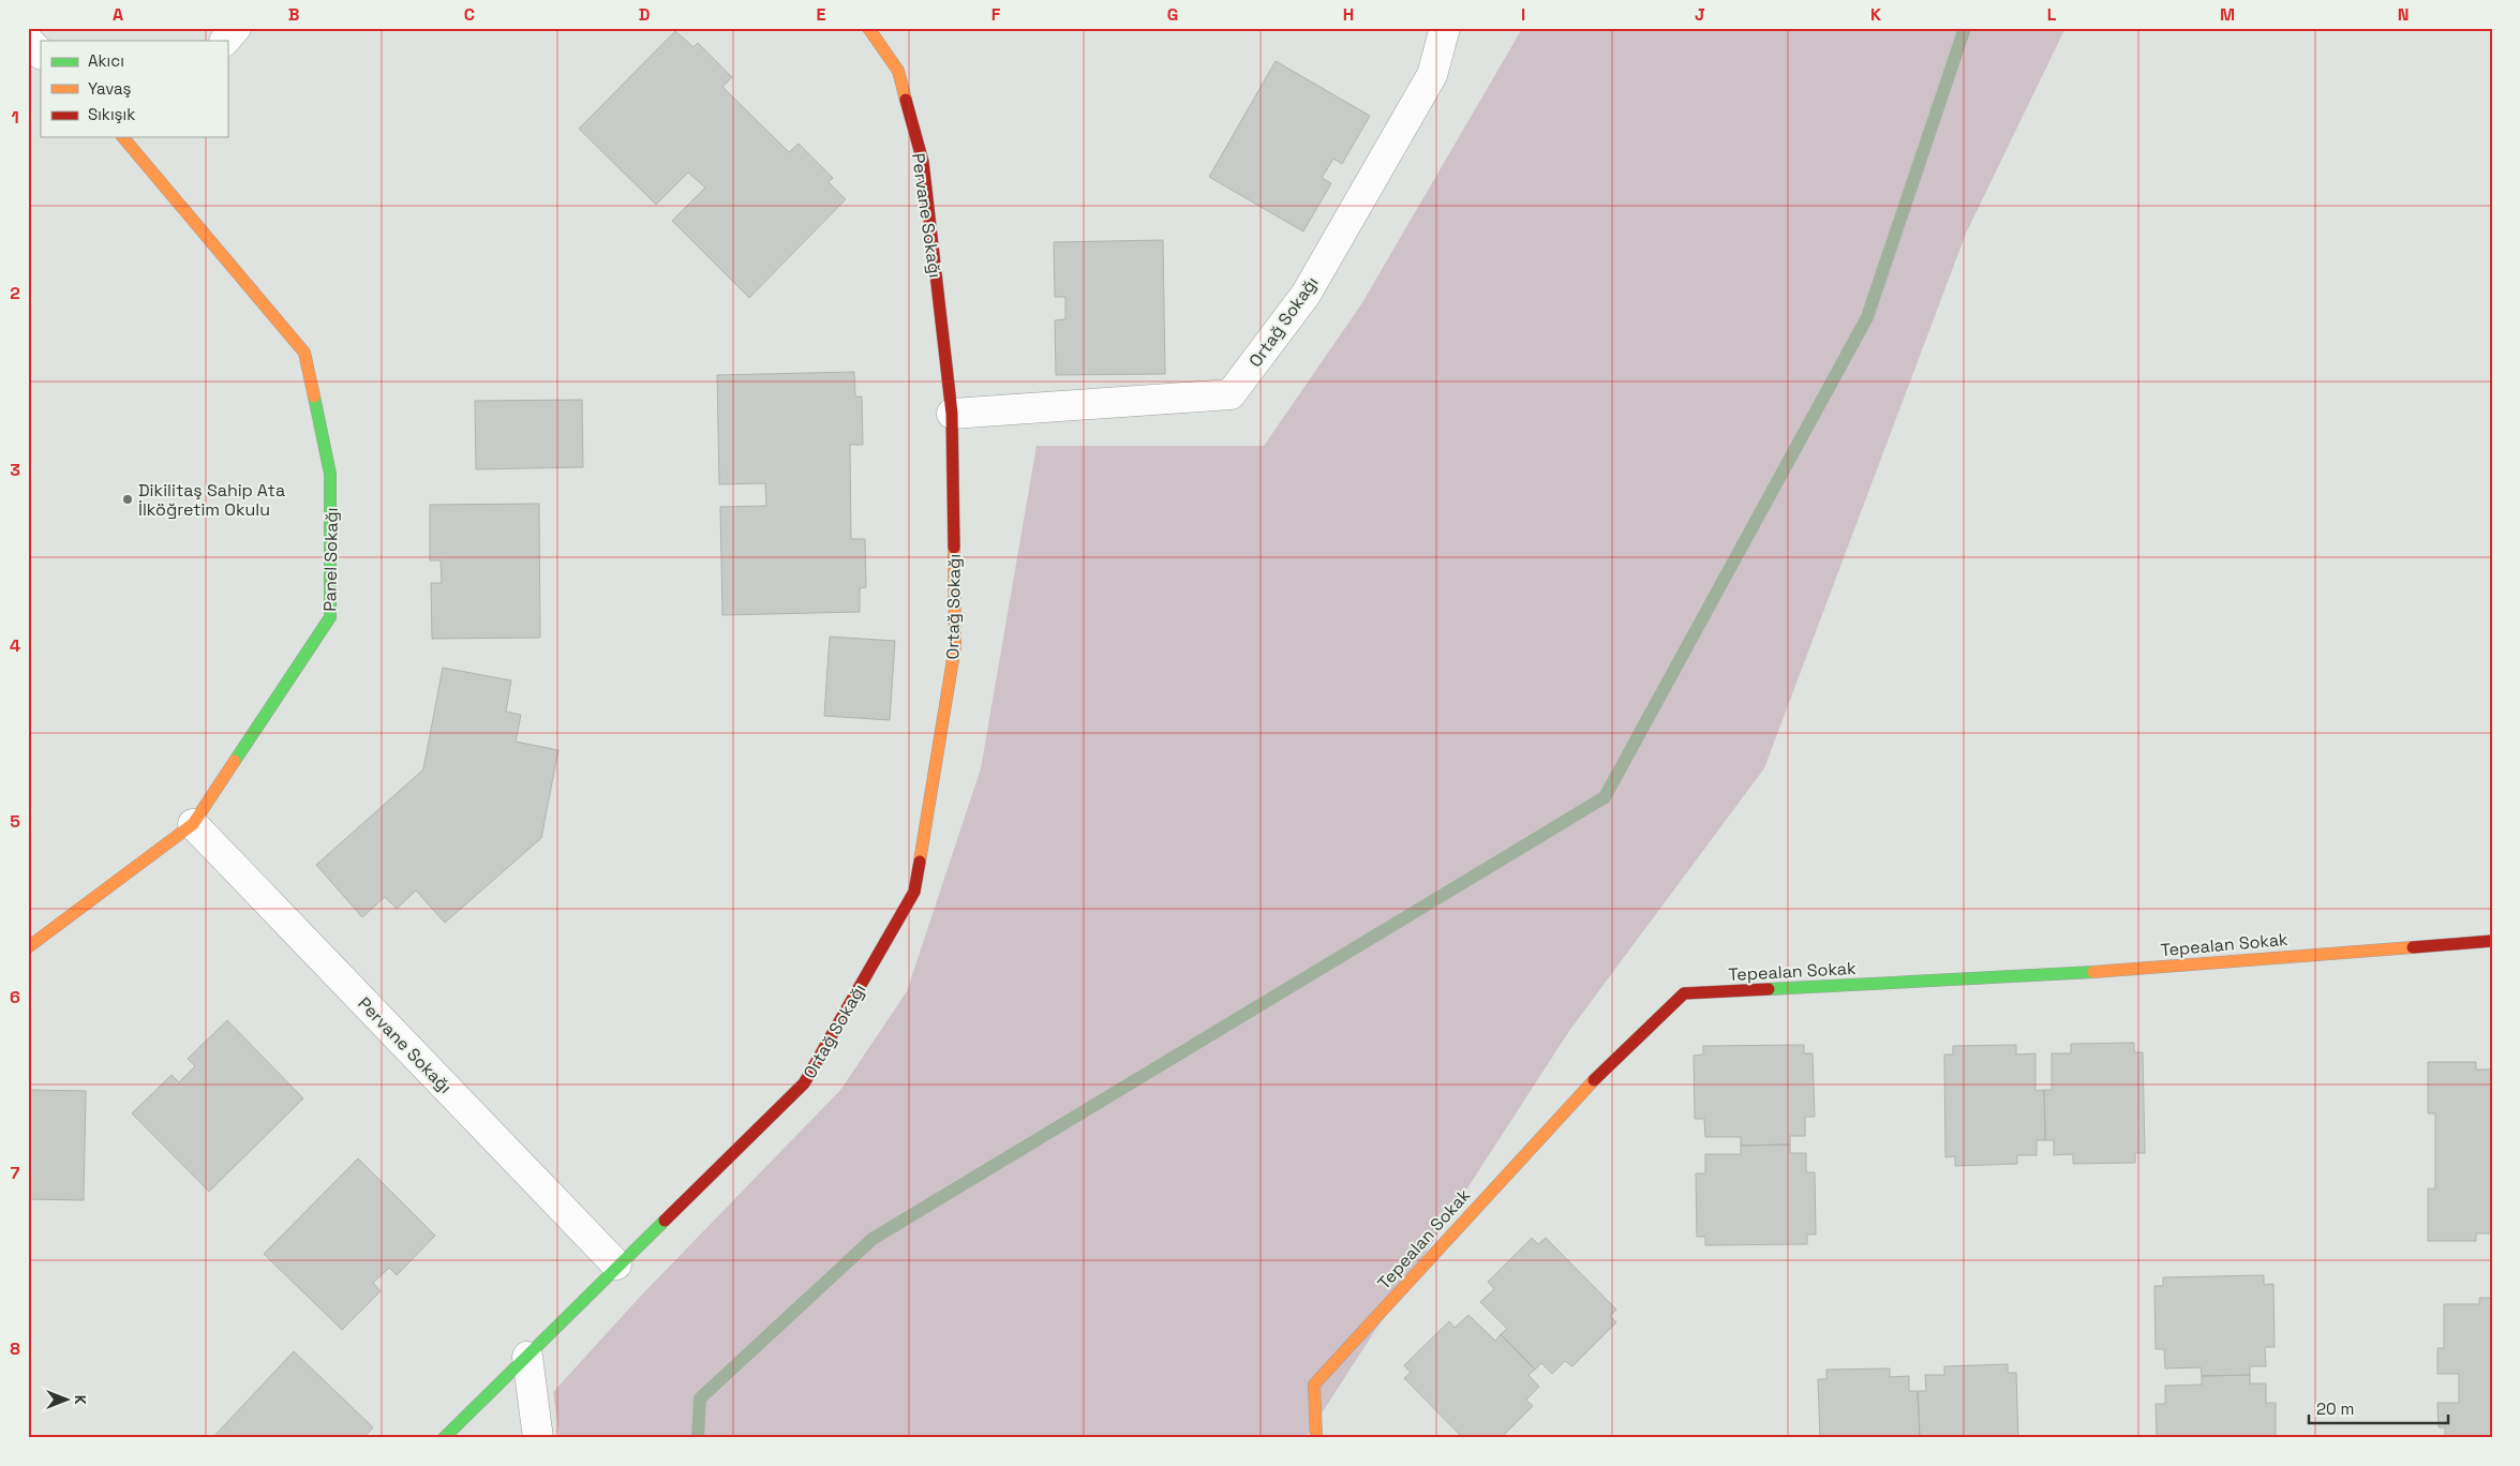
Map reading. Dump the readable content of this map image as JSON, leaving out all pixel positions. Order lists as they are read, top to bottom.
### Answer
{
  "streets": {
    "street": [
      "Pervane Sokağı",
      "Ortağ Sokağı",
      "Panel Sokağı",
      "Tepealan Sokak"
    ]
  },
  "crossings": [
    ["Pervane Sokağı", "Ortağ Sokağı"],
    ["Pervane Sokağı", "Panel Sokağı"]
  ],
  "places": ["Dikilitaş Sahip Ata İlköğretim Okulu"],
  "legend": ["Akıcı", "Yavaş", "Sıkışık"],
  "scale_bar": "20 m",
  "north": "right",
  "grid": {
    "columns": [
      "A",
      "B",
      "C",
      "D",
      "E",
      "F",
      "G",
      "H",
      "I",
      "J",
      "K",
      "L",
      "M",
      "N"
    ],
    "rows": [
      "1",
      "2",
      "3",
      "4",
      "5",
      "6",
      "7",
      "8"
    ]
  }
}
